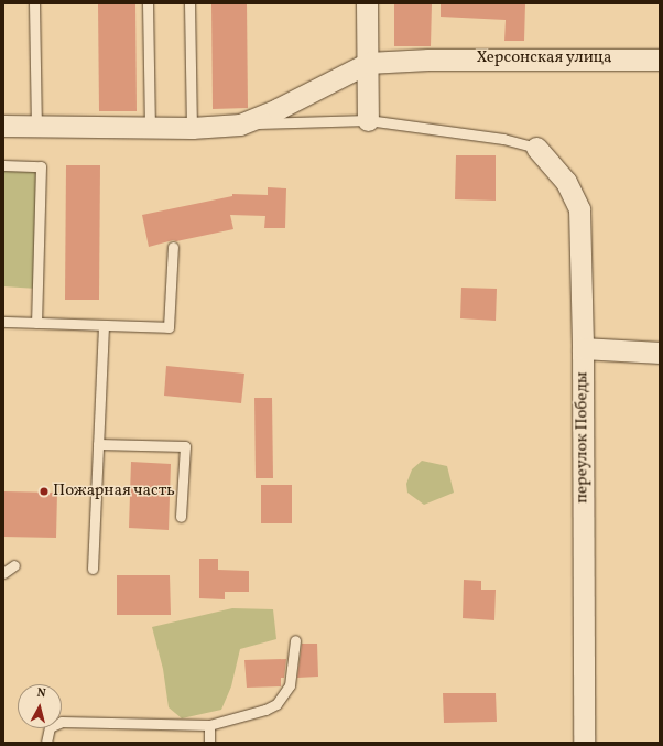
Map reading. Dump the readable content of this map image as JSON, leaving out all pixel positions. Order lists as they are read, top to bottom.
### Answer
{
  "streets": {
    "street": ["Херсонская улица", "переулок Победы"]
  },
  "places": ["Пожарная часть"],
  "north": "top"
}
